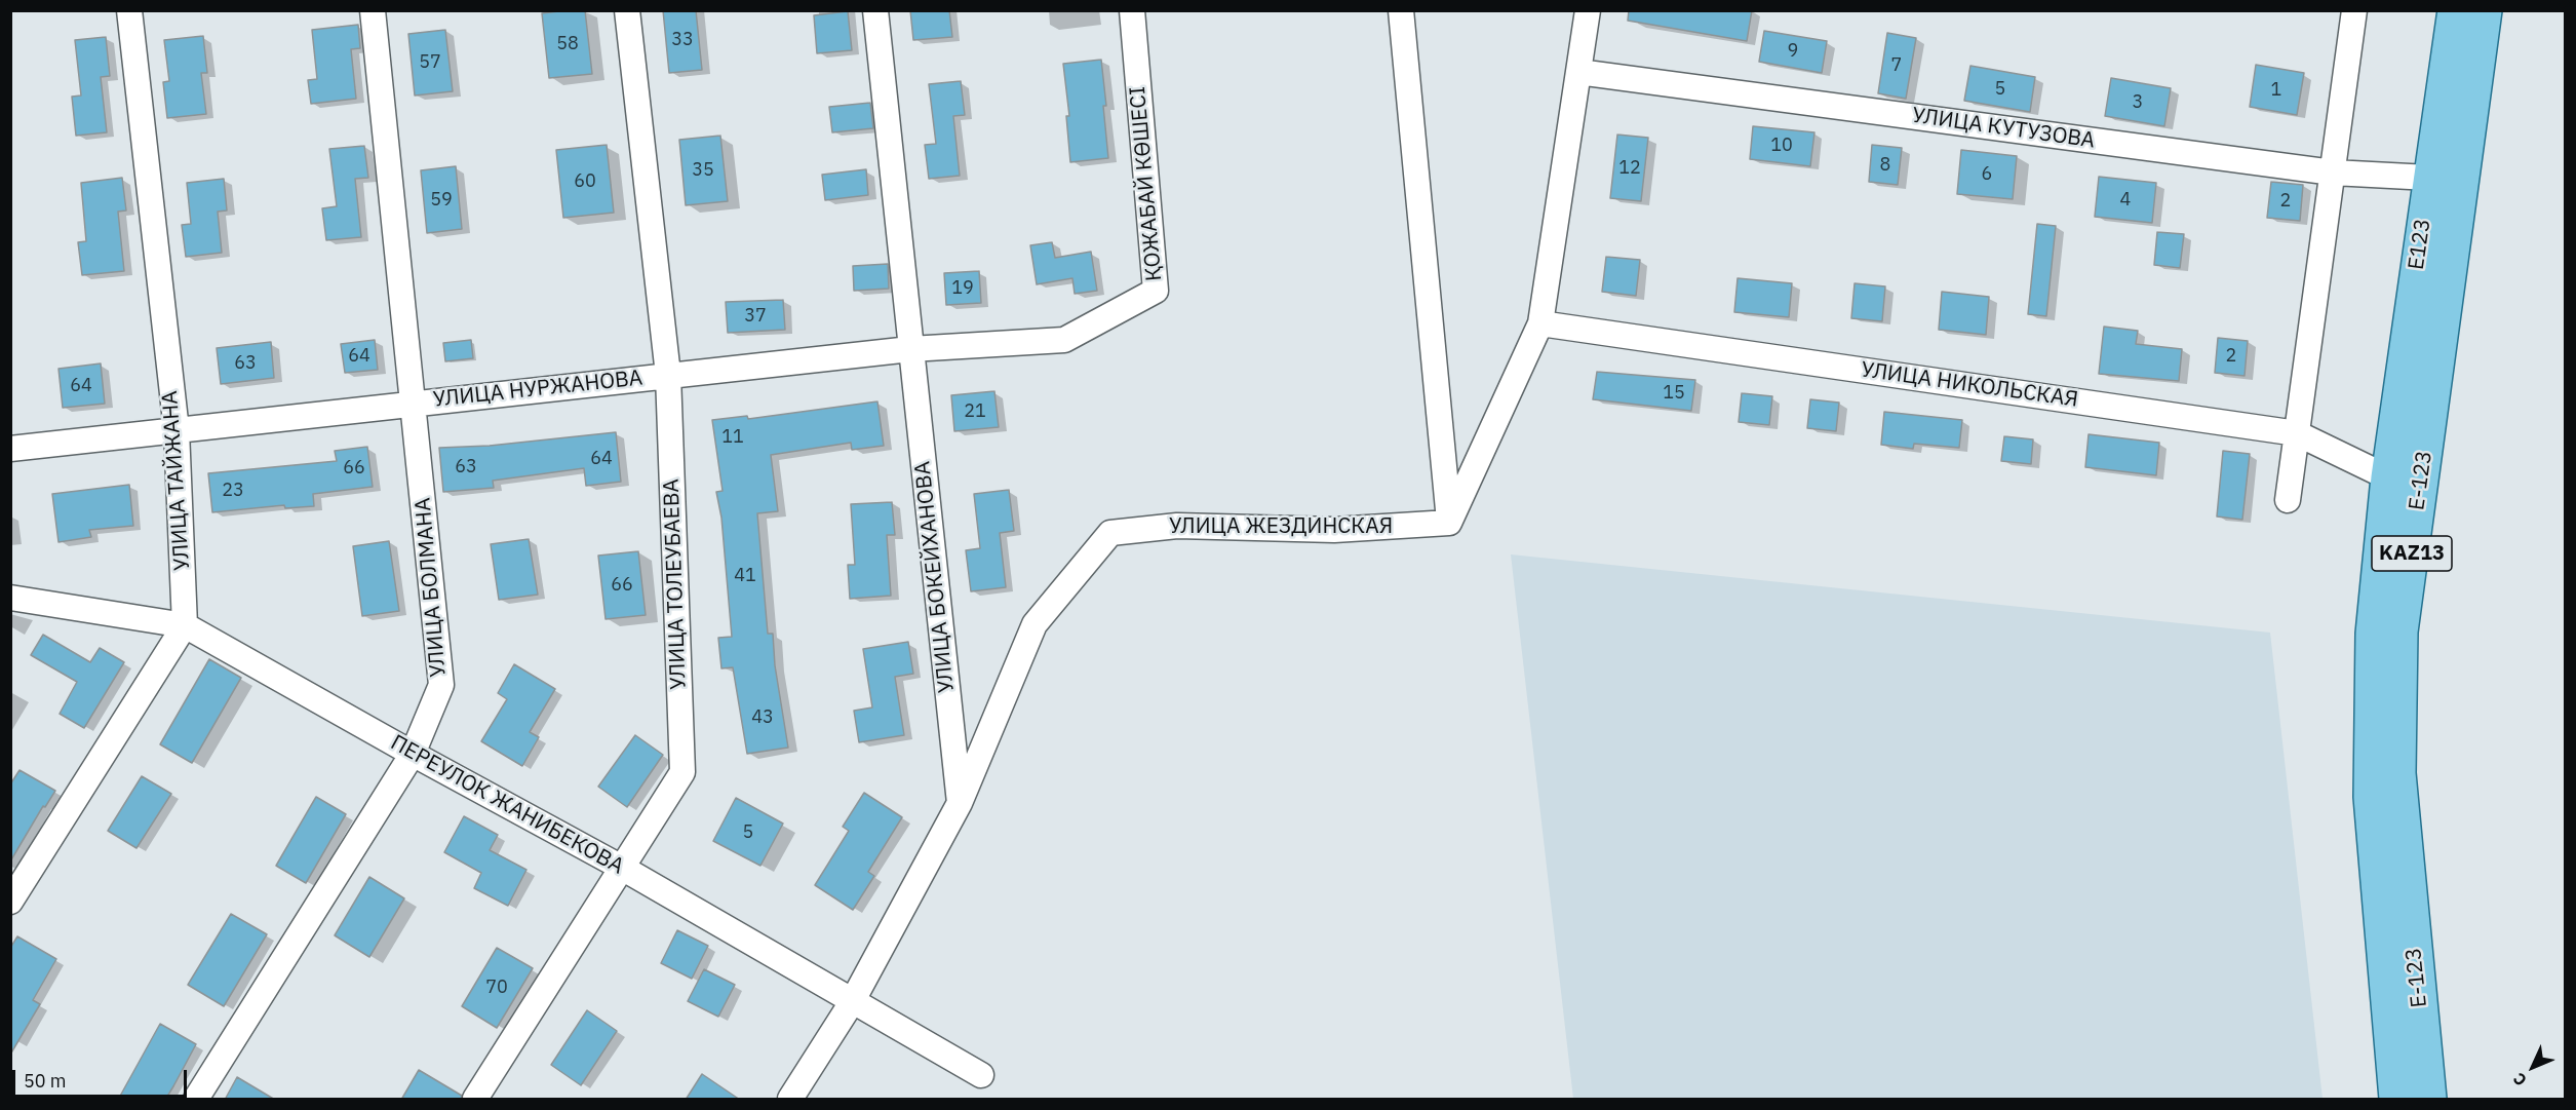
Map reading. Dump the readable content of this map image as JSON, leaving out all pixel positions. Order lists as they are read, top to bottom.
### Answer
{
  "streets": {
    "main road": ["Е123", "Е-123", "KAZ13"],
    "street": [
      "УЛИЦА КУТУЗОВА",
      "ҚОЖАБАЙ КӨШЕСІ",
      "УЛИЦА НИКОЛЬСКАЯ",
      "УЛИЦА НУРЖАНОВА",
      "УЛИЦА ТАЙЖАНА",
      "УЛИЦА ЖЕЗДИНСКАЯ",
      "УЛИЦА БОКЕЙХАНОВА",
      "УЛИЦА ТОЛЕУБАЕВА",
      "УЛИЦА БОЛМАНА",
      "ПЕРЕУЛОК ЖАНИБЕКОВА"
    ]
  },
  "crossings": [
    ["УЛИЦА КУТУЗОВА", "Е123"],
    ["ҚОЖАБАЙ КӨШЕСІ", "УЛИЦА НУРЖАНОВА"],
    ["Е123", "УЛИЦА НИКОЛЬСКАЯ"],
    ["Е123", "Е-123"],
    ["УЛИЦА НИКОЛЬСКАЯ", "Е-123"],
    ["УЛИЦА НУРЖАНОВА", "УЛИЦА ТАЙЖАНА"],
    ["УЛИЦА НУРЖАНОВА", "УЛИЦА БОКЕЙХАНОВА"],
    ["УЛИЦА НУРЖАНОВА", "УЛИЦА ТОЛЕУБАЕВА"],
    ["УЛИЦА НУРЖАНОВА", "УЛИЦА БОЛМАНА"],
    ["УЛИЦА ТАЙЖАНА", "ПЕРЕУЛОК ЖАНИБЕКОВА"],
    ["УЛИЦА ЖЕЗДИНСКАЯ", "УЛИЦА БОКЕЙХАНОВА"],
    ["УЛИЦА ТОЛЕУБАЕВА", "ПЕРЕУЛОК ЖАНИБЕКОВА"],
    ["УЛИЦА БОЛМАНА", "ПЕРЕУЛОК ЖАНИБЕКОВА"]
  ],
  "house_numbers": [
    "33",
    "58",
    "9",
    "57",
    "7",
    "5",
    "1",
    "3",
    "10",
    "8",
    "12",
    "35",
    "6",
    "60",
    "59",
    "4",
    "2",
    "19",
    "37",
    "64",
    "2",
    "63",
    "64",
    "15",
    "21",
    "11",
    "64",
    "63",
    "66",
    "23",
    "41",
    "66",
    "43",
    "5",
    "70"
  ],
  "scale_bar": "50 m",
  "north": "bottom left"
}
